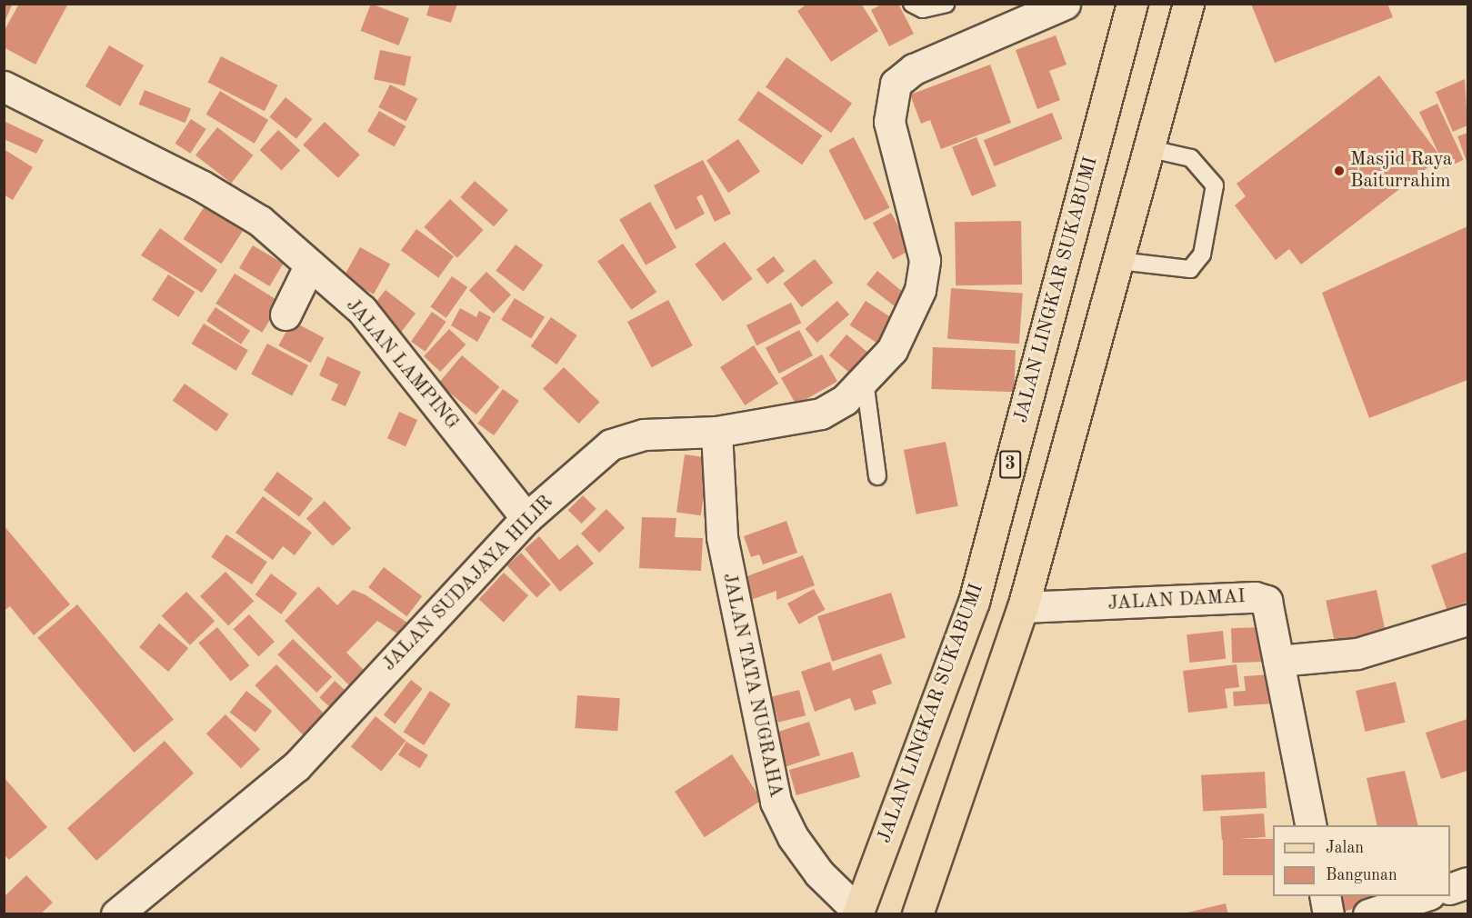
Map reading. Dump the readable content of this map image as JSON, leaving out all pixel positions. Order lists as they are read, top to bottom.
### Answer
{
  "streets": {
    "main road": ["JALAN LINGKAR SUKABUMI", "3"],
    "street": [
      "JALAN LAMPING",
      "JALAN SUDAJAYA HILIR",
      "JALAN DAMAI",
      "JALAN TATA NUGRAHA"
    ]
  },
  "crossings": [
    ["JALAN LINGKAR SUKABUMI", "JALAN TATA NUGRAHA"],
    ["JALAN LAMPING", "JALAN SUDAJAYA HILIR"],
    ["JALAN SUDAJAYA HILIR", "JALAN TATA NUGRAHA"]
  ],
  "places": ["Masjid Raya Baiturrahim"],
  "legend": ["Jalan", "Bangunan"]
}
